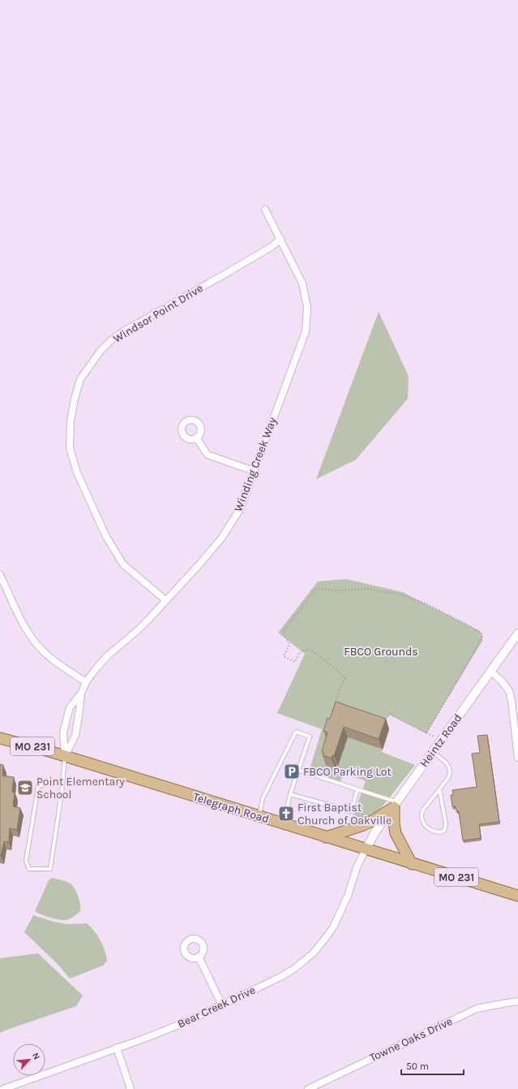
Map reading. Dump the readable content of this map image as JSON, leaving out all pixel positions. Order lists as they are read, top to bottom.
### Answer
{
  "streets": {
    "main road": ["MO 231", "Telegraph Road"],
    "street": [
      "Windsor Point Drive",
      "Winding Creek Way",
      "Heintz Road",
      "Bear Creek Drive",
      "Towne Oaks Drive"
    ]
  },
  "crossings": [
    ["Windsor Point Drive", "Winding Creek Way"],
    ["Winding Creek Way", "Telegraph Road"],
    ["Heintz Road", "Telegraph Road"],
    ["Heintz Road", "Bear Creek Drive"],
    ["Telegraph Road", "Bear Creek Drive"]
  ],
  "parks": ["FBCO Grounds"],
  "places": {
    "parking": ["FBCO Parking Lot"],
    "school or university": ["Point Elementary School"],
    "church": ["First Baptist Church of Oakville"]
  },
  "scale_bar": "50 m",
  "north": "top right"
}
